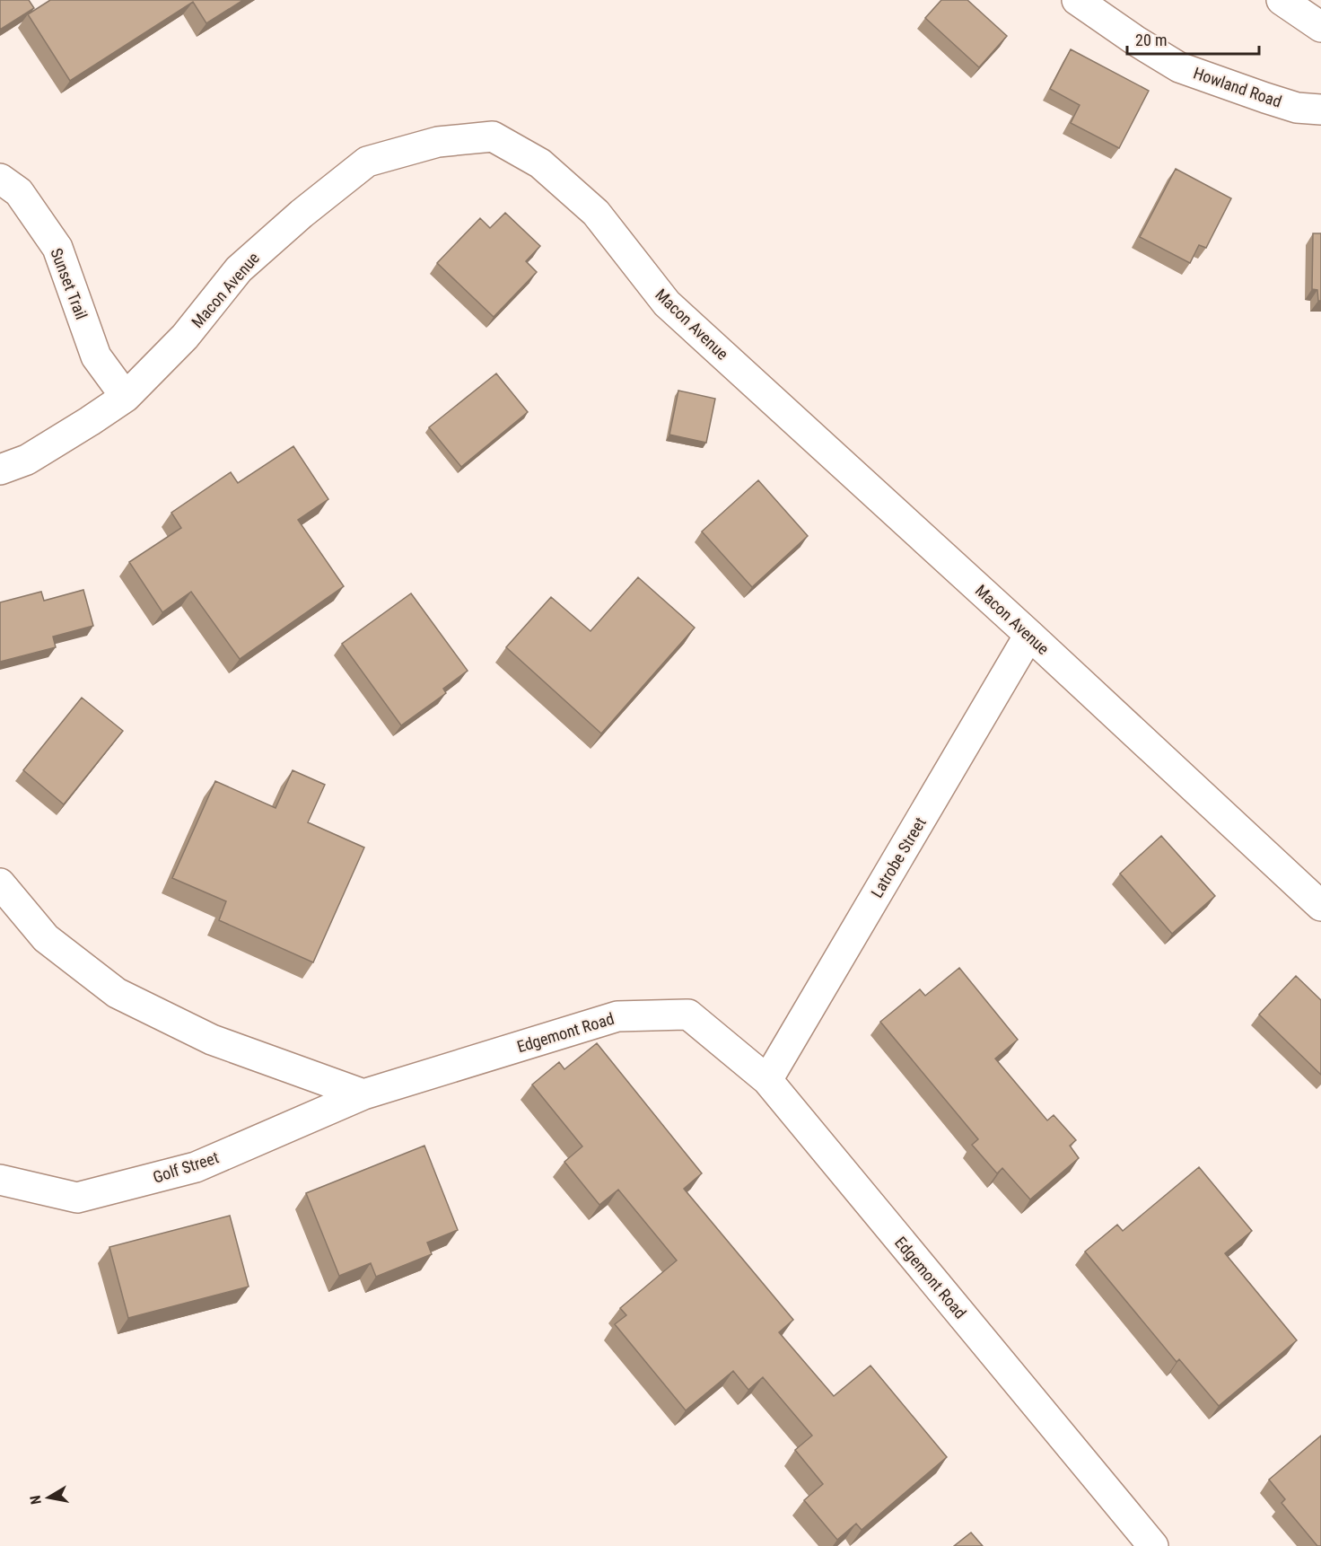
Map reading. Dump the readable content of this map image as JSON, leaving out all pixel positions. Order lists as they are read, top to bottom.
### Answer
{
  "streets": {
    "street": [
      "Howland Road",
      "Sunset Trail",
      "Macon Avenue",
      "Latrobe Street",
      "Edgemont Road",
      "Golf Street"
    ]
  },
  "crossings": [
    ["Sunset Trail", "Macon Avenue"],
    ["Macon Avenue", "Latrobe Street"],
    ["Latrobe Street", "Edgemont Road"],
    ["Edgemont Road", "Golf Street"]
  ],
  "scale_bar": "20 m",
  "north": "left"
}
